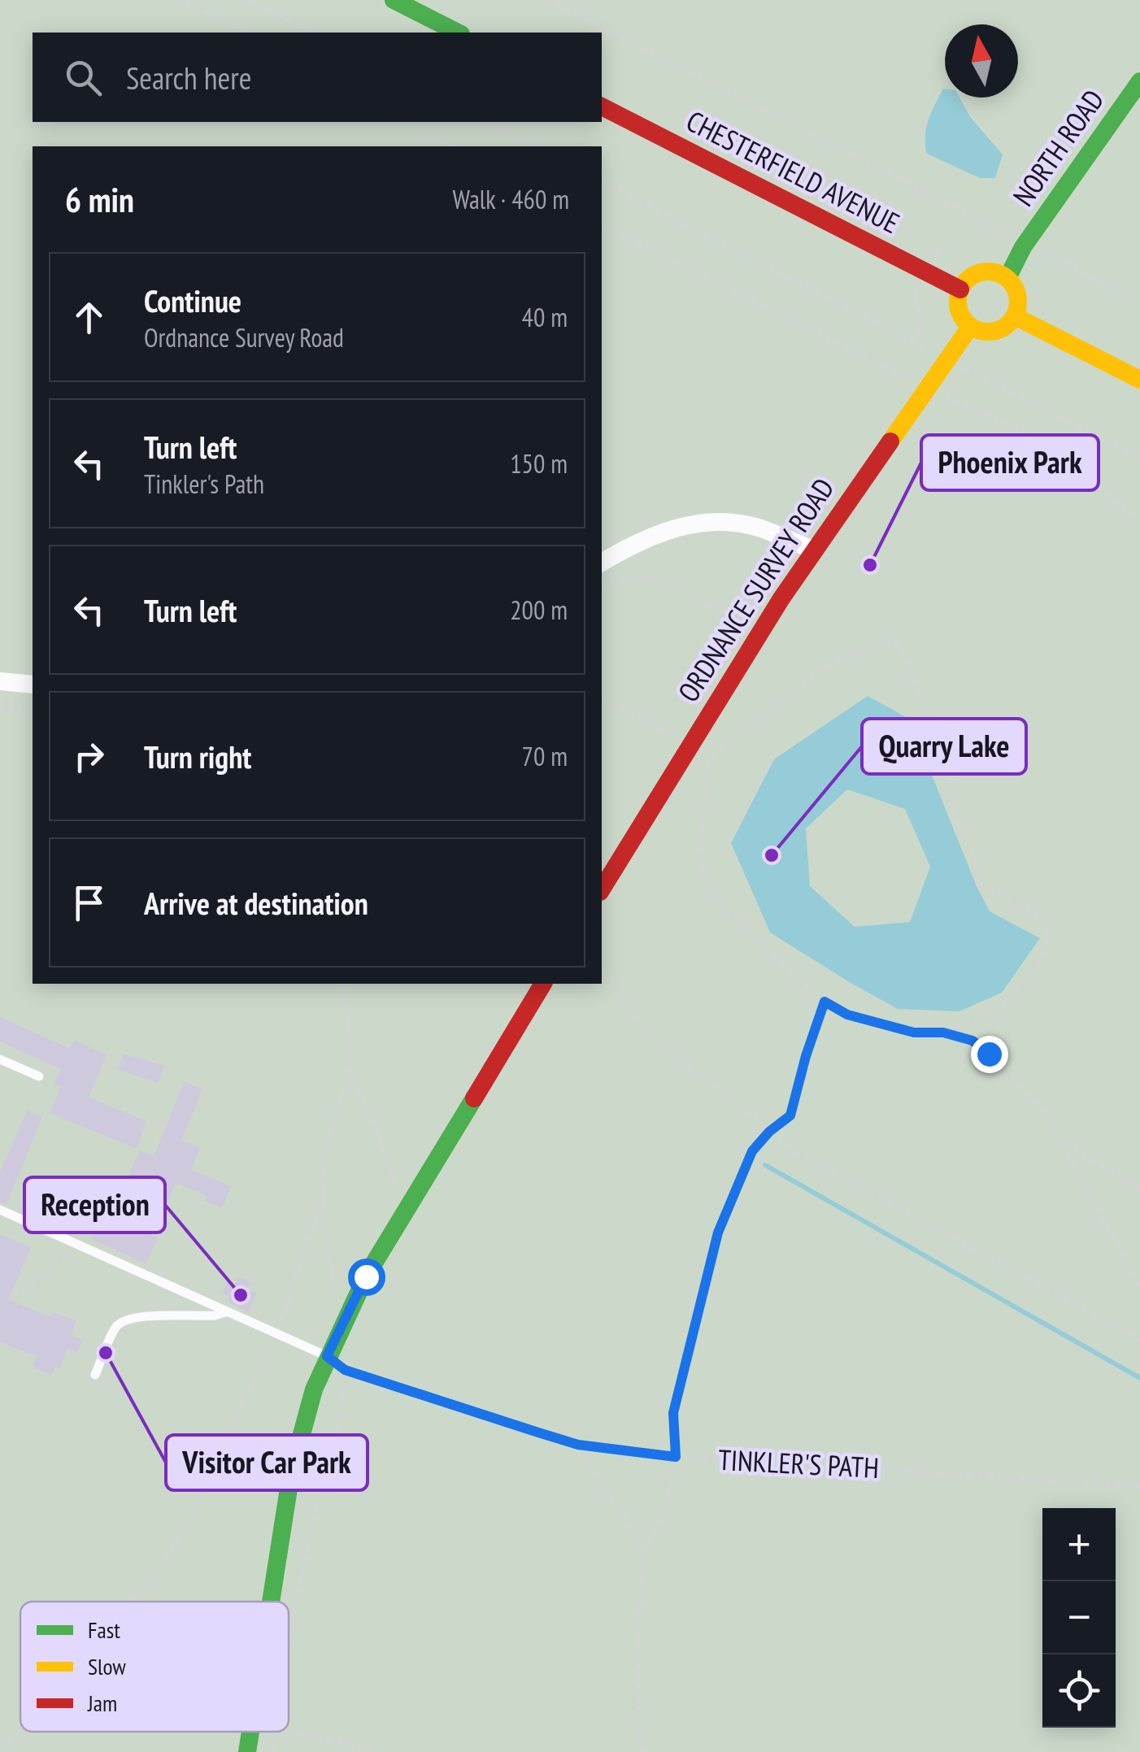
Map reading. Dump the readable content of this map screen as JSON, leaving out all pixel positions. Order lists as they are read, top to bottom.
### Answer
{
  "streets": {
    "street": ["NORTH ROAD", "CHESTERFIELD AVENUE", "ORDNANCE SURVEY ROAD"],
    "path": ["TINKLER'S PATH"]
  },
  "crossings": [
    ["NORTH ROAD", "CHESTERFIELD AVENUE"],
    ["NORTH ROAD", "ORDNANCE SURVEY ROAD"],
    ["CHESTERFIELD AVENUE", "ORDNANCE SURVEY ROAD"]
  ],
  "places": [
    "Phoenix Park",
    "Quarry Lake",
    "Reception",
    "Visitor Car Park"
  ],
  "legend": ["Fast", "Slow", "Jam"],
  "north": "top",
  "page": {
    "search": "Search here",
    "heading": ["6 min", "Walk · 460 m"],
    "list": [
      ["Continue", "Ordnance Survey Road", "40 m"],
      ["Turn left", "Tinkler's Path", "150 m"],
      ["Turn left", "200 m"],
      ["Turn right", "70 m"],
      "Arrive at destination"
    ],
    "map_buttons": ["+", "−"]
  }
}
